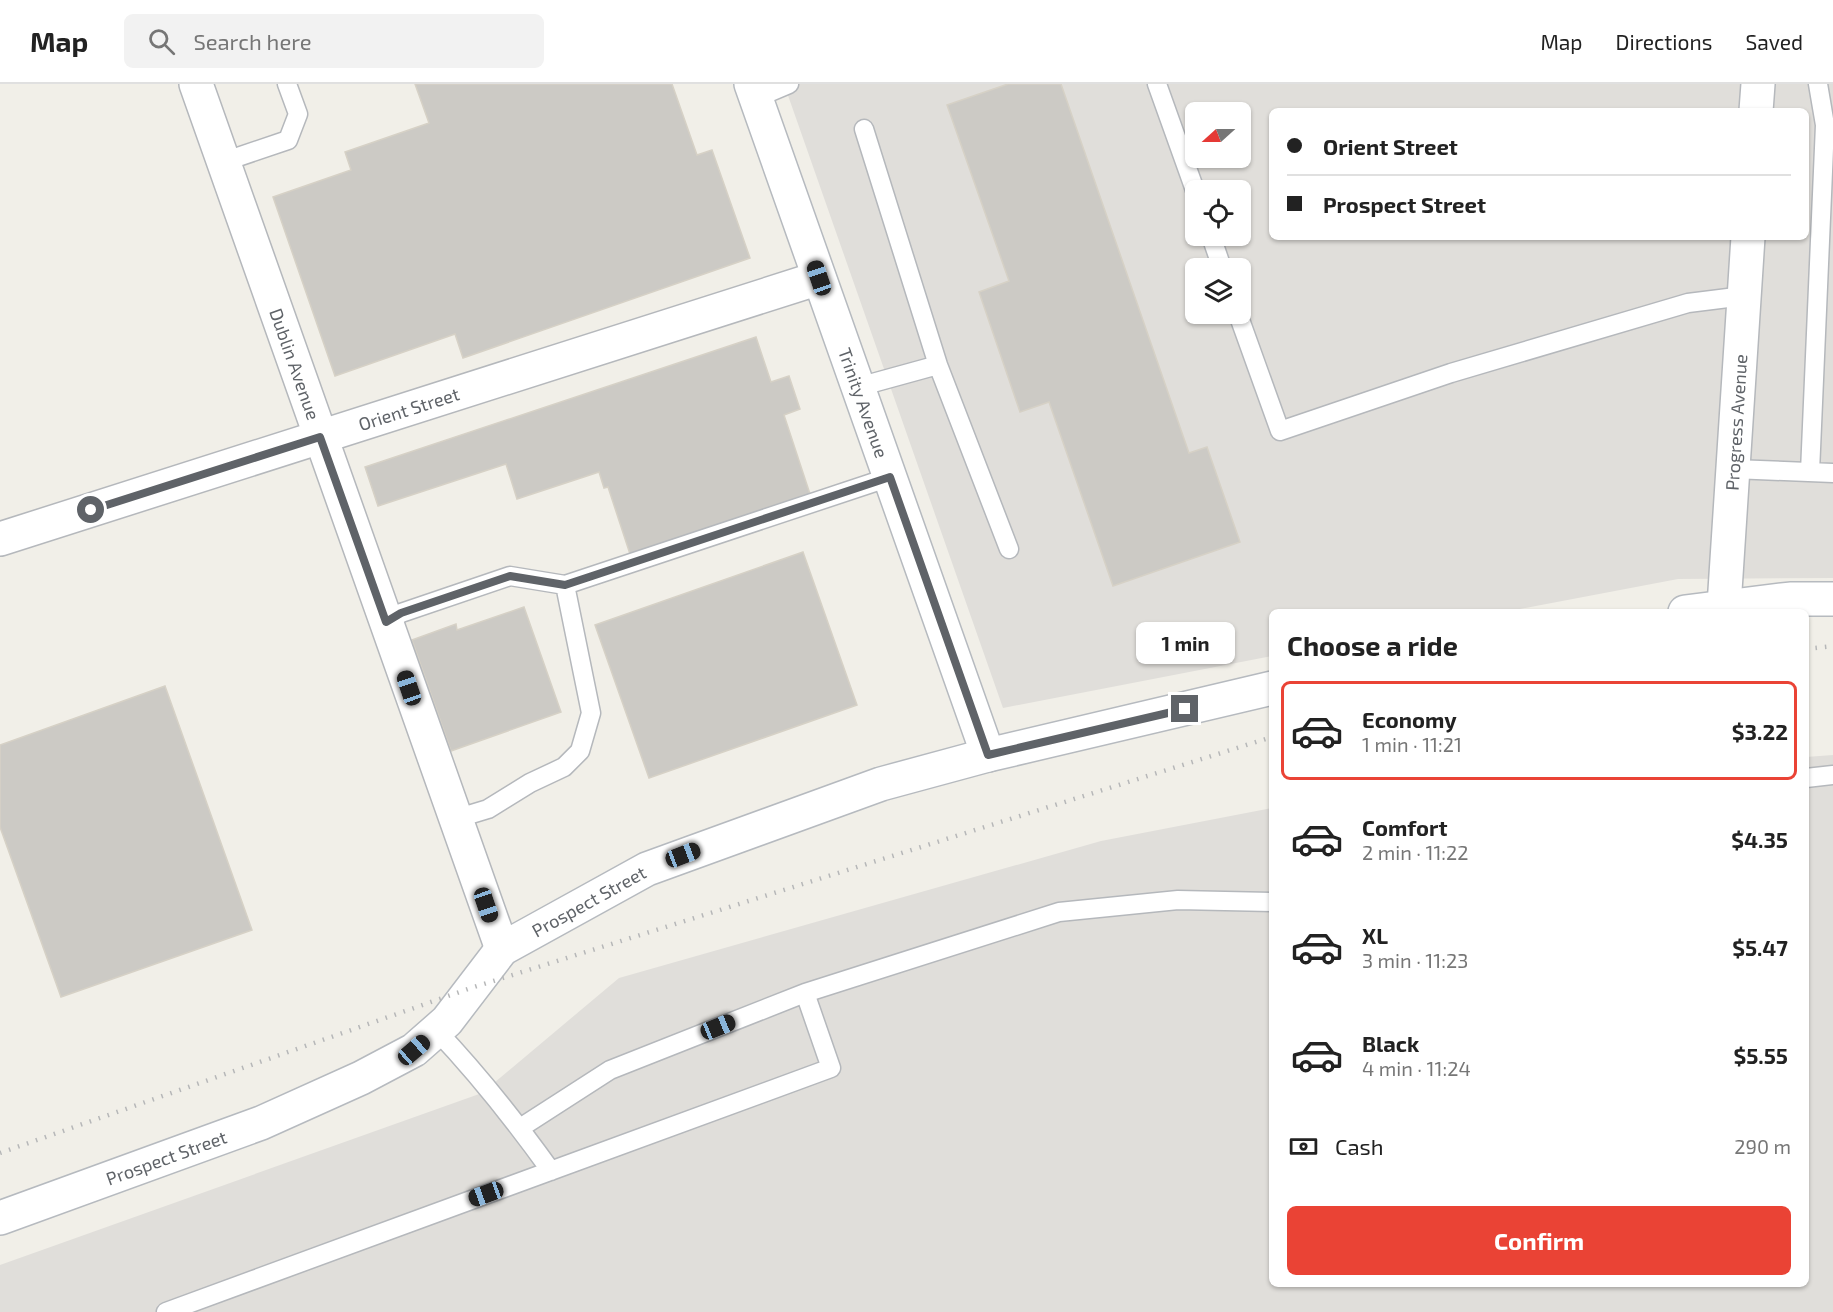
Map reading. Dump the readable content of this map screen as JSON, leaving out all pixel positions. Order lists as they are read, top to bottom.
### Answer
{
  "streets": {
    "street": [
      "Dublin Avenue",
      "Trinity Avenue",
      "Orient Street",
      "Progress Avenue",
      "Prospect Street"
    ]
  },
  "crossings": [
    ["Dublin Avenue", "Orient Street"],
    ["Dublin Avenue", "Prospect Street"],
    ["Trinity Avenue", "Orient Street"],
    ["Trinity Avenue", "Prospect Street"]
  ],
  "north": "left",
  "page": {
    "header": "Map",
    "search": "Search here",
    "nav": ["Map", "Directions", "Saved"],
    "banner": ["Orient Street", "Prospect Street"],
    "heading": "Choose a ride",
    "bubble": "1 min",
    "list": [
      {
        "name": "Economy",
        "note": "1 min · 11:21",
        "value": "$3.22"
      },
      {
        "name": "Comfort",
        "note": "2 min · 11:22",
        "value": "$4.35"
      },
      {
        "name": "XL",
        "note": "3 min · 11:23",
        "value": "$5.47"
      },
      {
        "name": "Black",
        "note": "4 min · 11:24",
        "value": "$5.55"
      }
    ],
    "pay": ["Cash", "290 m"],
    "buttons": "Confirm"
  }
}
